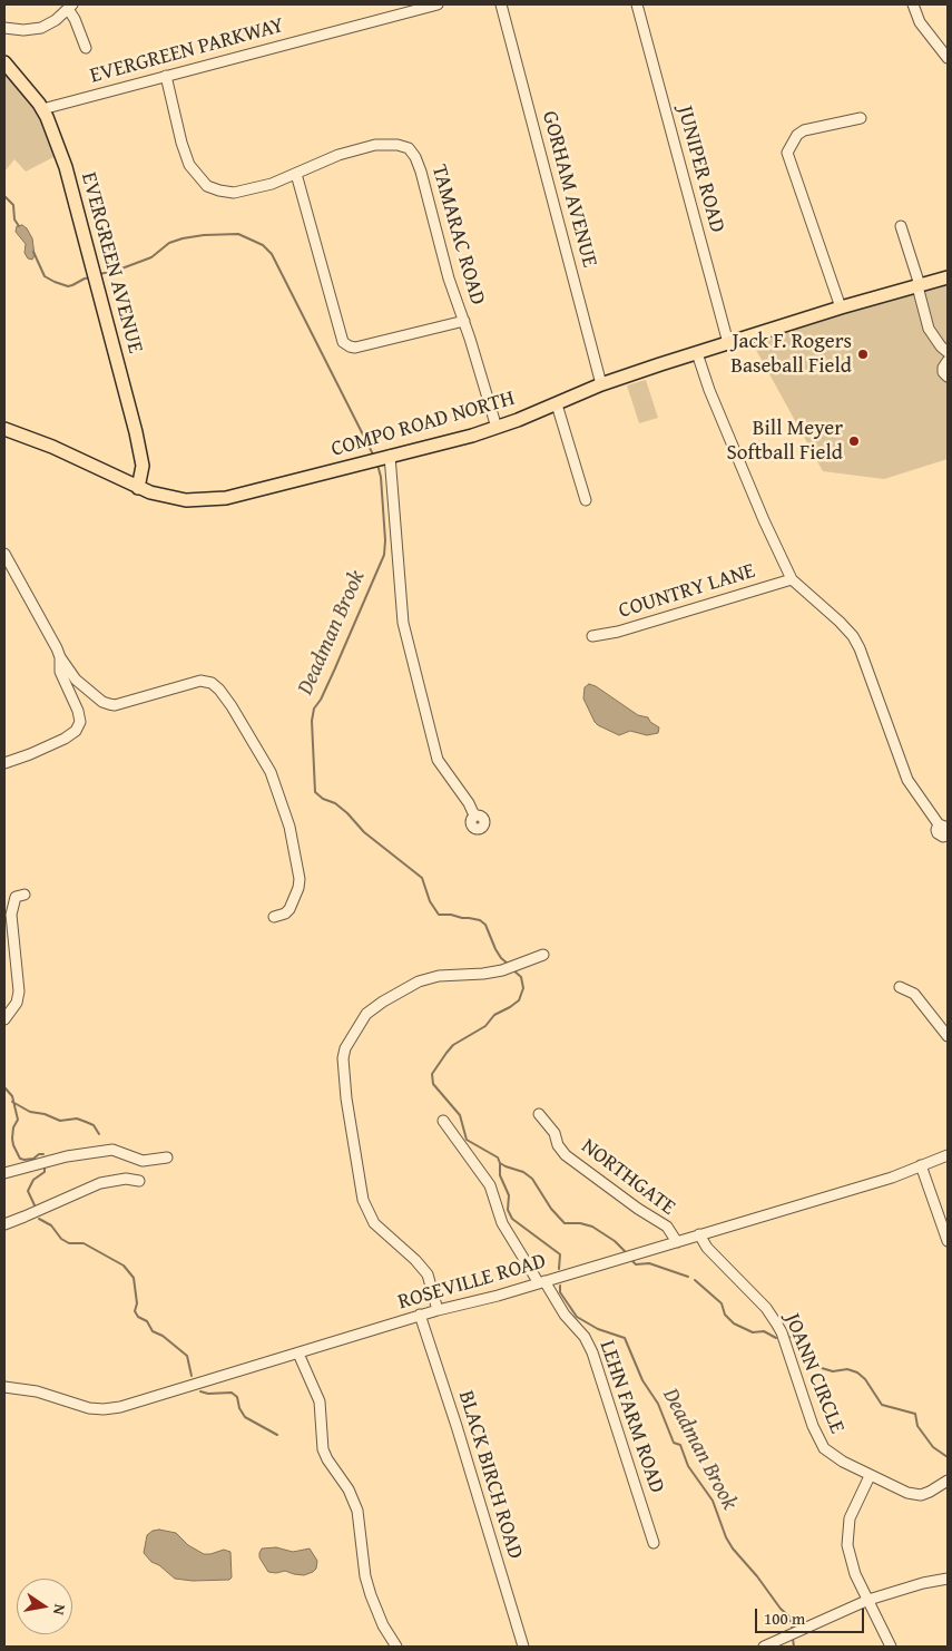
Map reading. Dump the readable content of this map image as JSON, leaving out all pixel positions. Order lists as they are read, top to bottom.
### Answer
{
  "streets": {
    "main road": ["EVERGREEN AVENUE", "COMPO ROAD NORTH"],
    "street": [
      "EVERGREEN PARKWAY",
      "JUNIPER ROAD",
      "GORHAM AVENUE",
      "TAMARAC ROAD",
      "COUNTRY LANE",
      "NORTHGATE",
      "ROSEVILLE ROAD",
      "JOANN CIRCLE",
      "LEHN FARM ROAD",
      "BLACK BIRCH ROAD"
    ]
  },
  "crossings": [
    ["EVERGREEN PARKWAY", "TAMARAC ROAD"],
    ["EVERGREEN PARKWAY", "EVERGREEN AVENUE"],
    ["JUNIPER ROAD", "COMPO ROAD NORTH"],
    ["GORHAM AVENUE", "COMPO ROAD NORTH"],
    ["TAMARAC ROAD", "COMPO ROAD NORTH"],
    ["EVERGREEN AVENUE", "COMPO ROAD NORTH"],
    ["NORTHGATE", "ROSEVILLE ROAD"],
    ["ROSEVILLE ROAD", "JOANN CIRCLE"],
    ["ROSEVILLE ROAD", "LEHN FARM ROAD"],
    ["ROSEVILLE ROAD", "BLACK BIRCH ROAD"]
  ],
  "water": ["Deadman Brook"],
  "places": ["Jack F. Rogers Baseball Field", "Bill Meyer Softball Field"],
  "scale_bar": "100 m",
  "north": "right"
}
